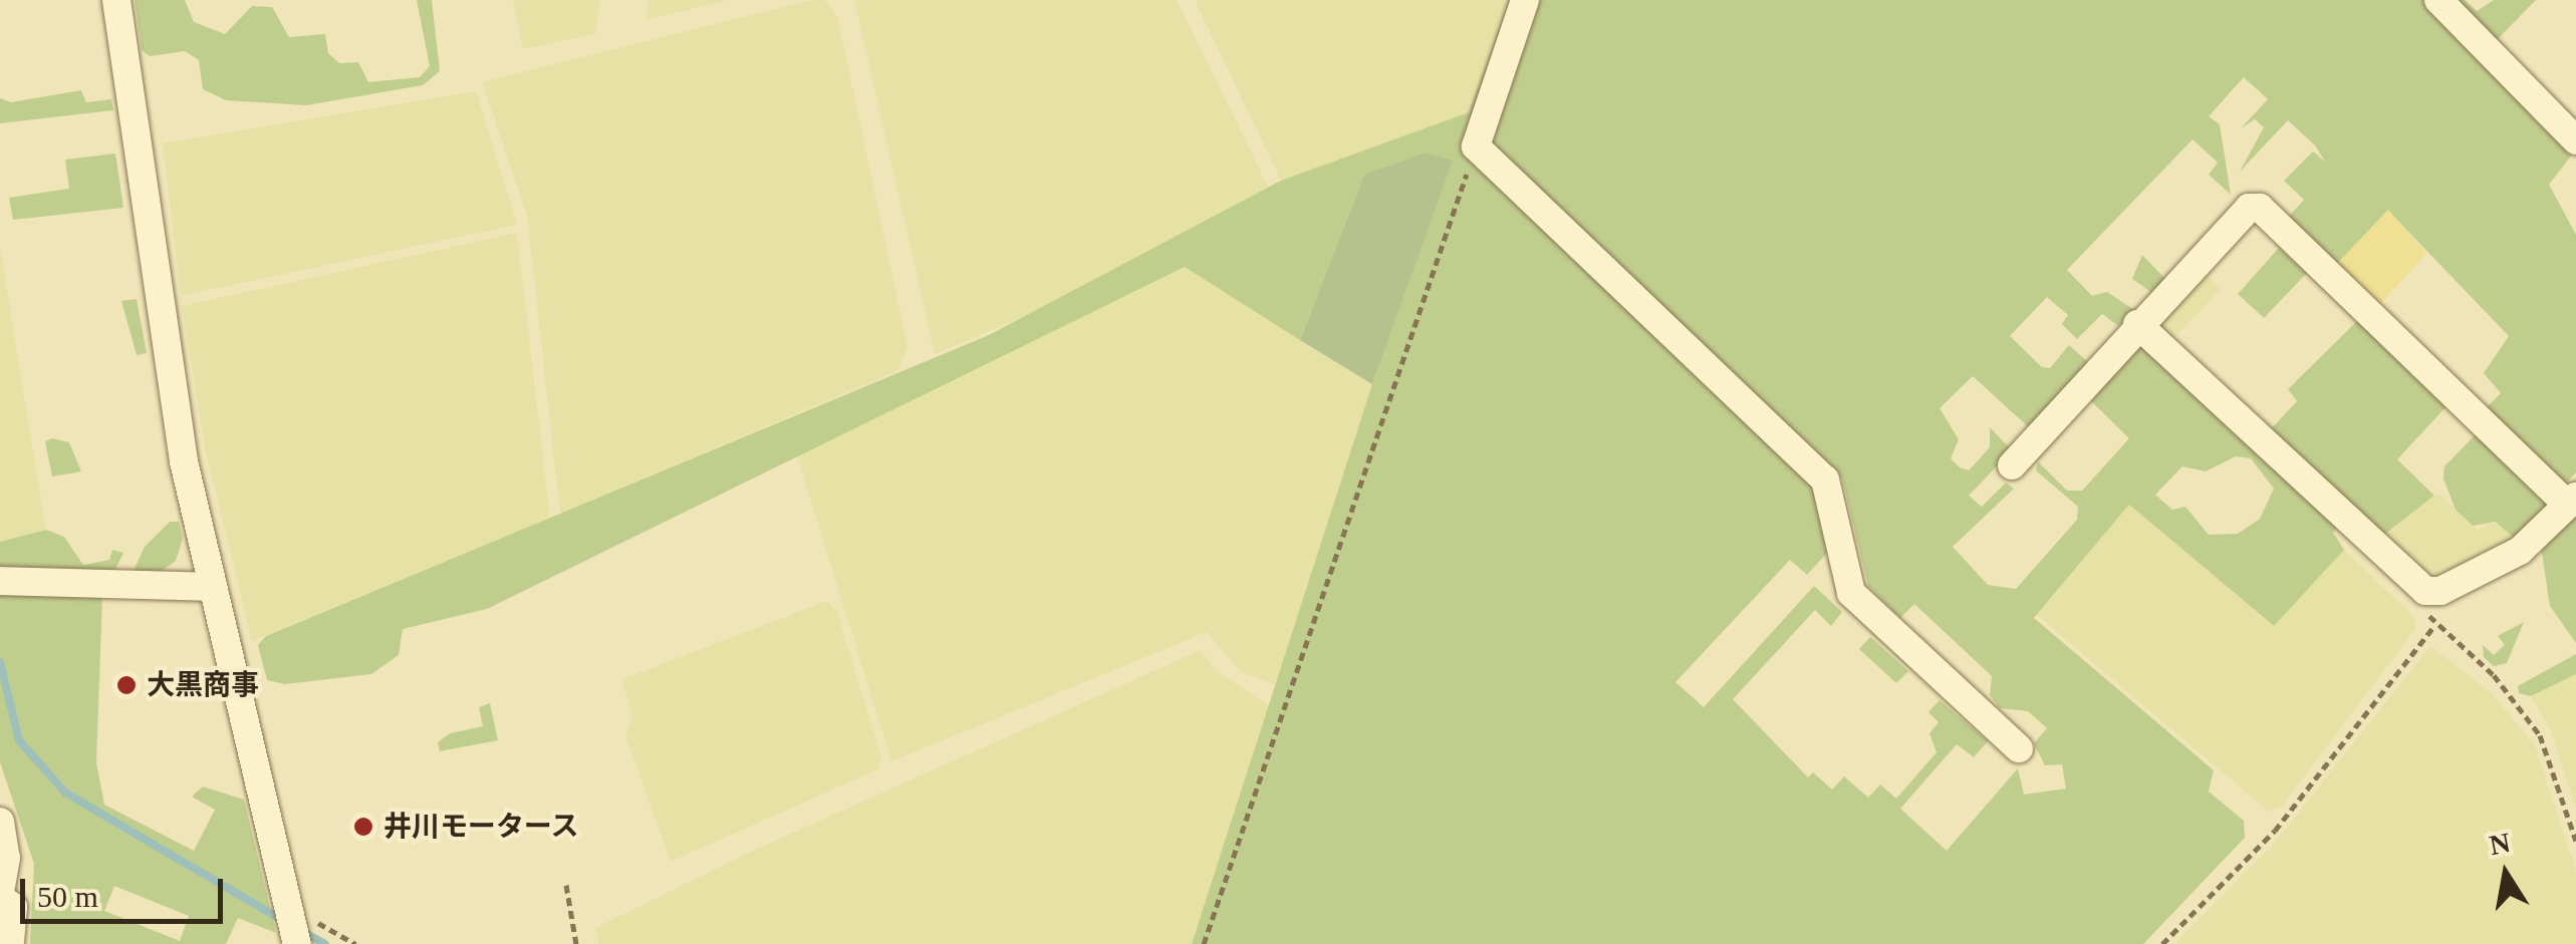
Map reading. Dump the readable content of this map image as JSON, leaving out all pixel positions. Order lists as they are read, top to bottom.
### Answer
{
  "places": ["大黒商事", "井川モータース"],
  "scale_bar": "50 m",
  "north": "top"
}
